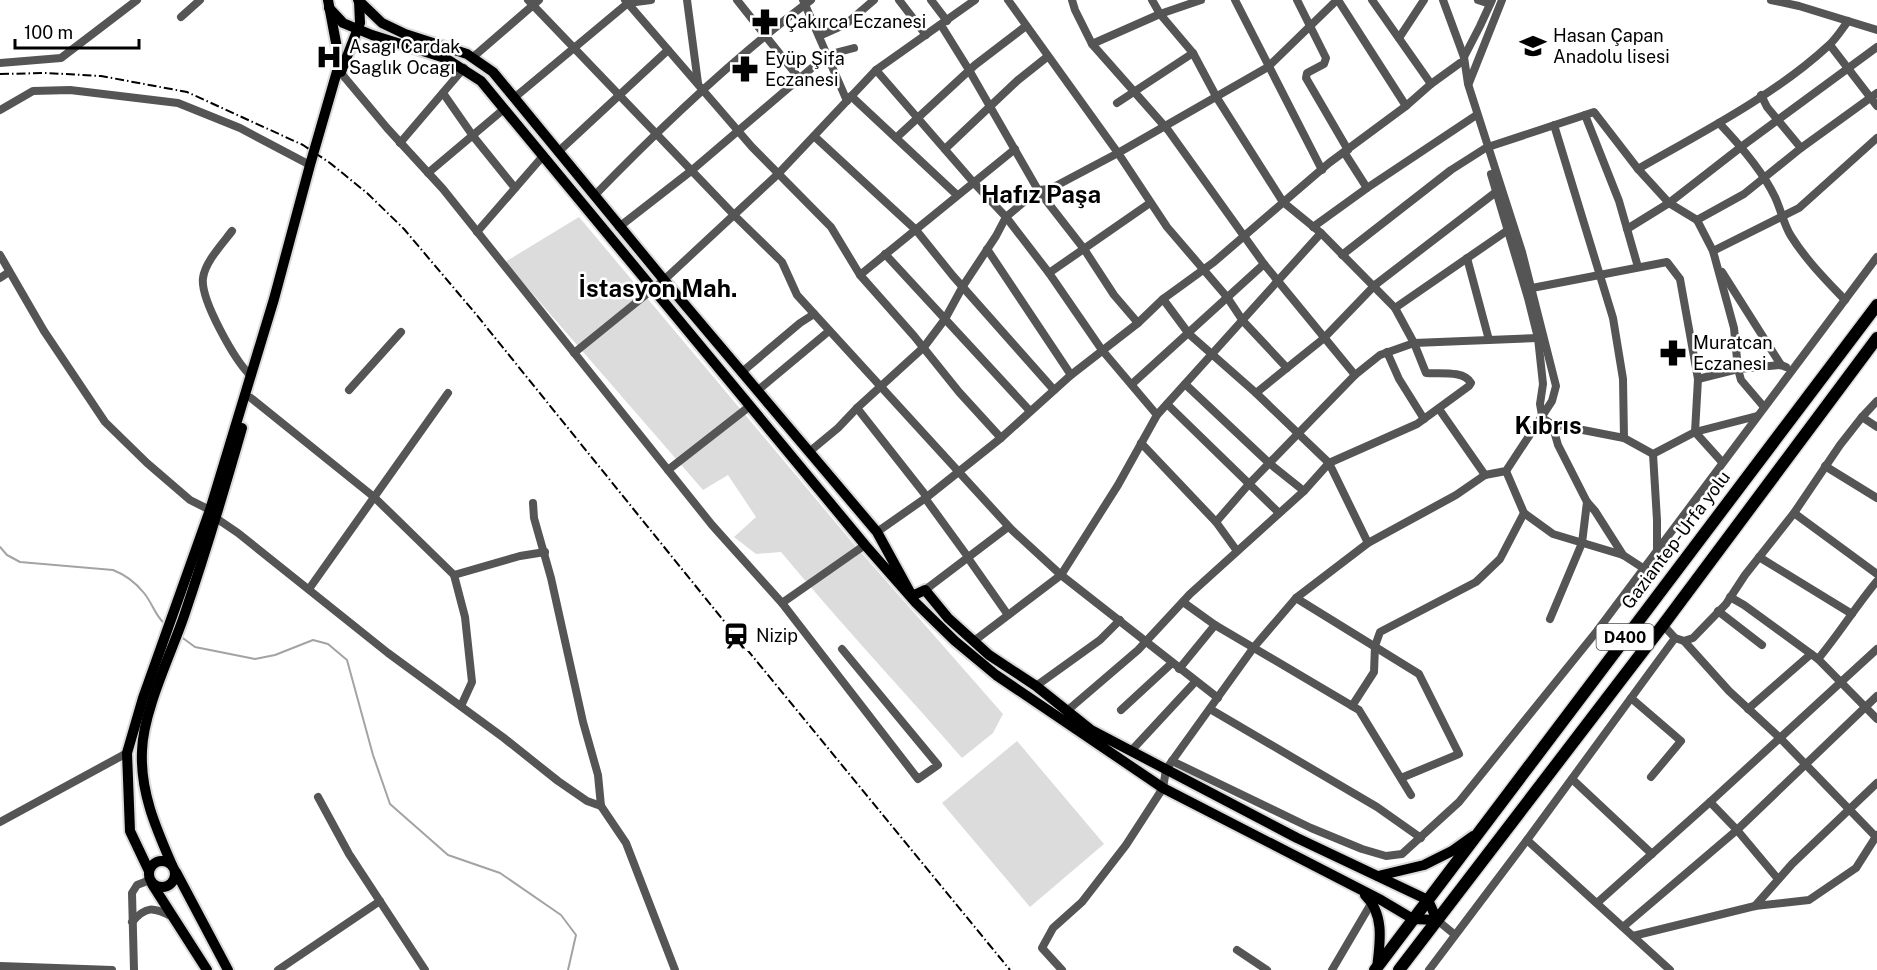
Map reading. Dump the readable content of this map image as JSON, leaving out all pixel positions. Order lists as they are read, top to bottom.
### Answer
{
  "streets": {
    "highway": ["Gaziantep-Urfa yolu", "D400"]
  },
  "districts": ["Hafız Paşa", "İstasyon Mah.", "Kıbrıs"],
  "places": {
    "pharmacy": ["Çakırca Eczanesi", "Eyüp Şifa Eczanesi", "Muratcan Eczanesi"],
    "school or university": ["Hasan Çapan Anadolu lisesi"],
    "hospital": ["Asagı Cardak Saglık Ocagı"],
    "station": ["Nizip"]
  },
  "scale_bar": "100 m"
}
